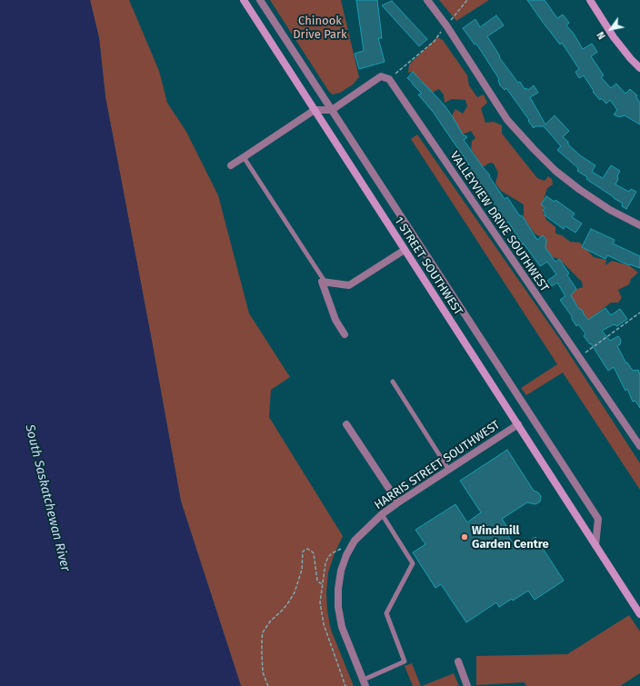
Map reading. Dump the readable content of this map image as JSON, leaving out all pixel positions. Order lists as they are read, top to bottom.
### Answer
{
  "streets": {
    "street": ["VALLEYVIEW DRIVE SOUTHWEST", "1 STREET SOUTHWEST", "HARRIS STREET SOUTHWEST"]
  },
  "crossings": [
    ["1 STREET SOUTHWEST", "HARRIS STREET SOUTHWEST"]
  ],
  "water": ["South Saskatchewan River"],
  "parks": ["Chinook Drive Park"],
  "places": ["Windmill Garden Centre"],
  "north": "bottom left"
}
